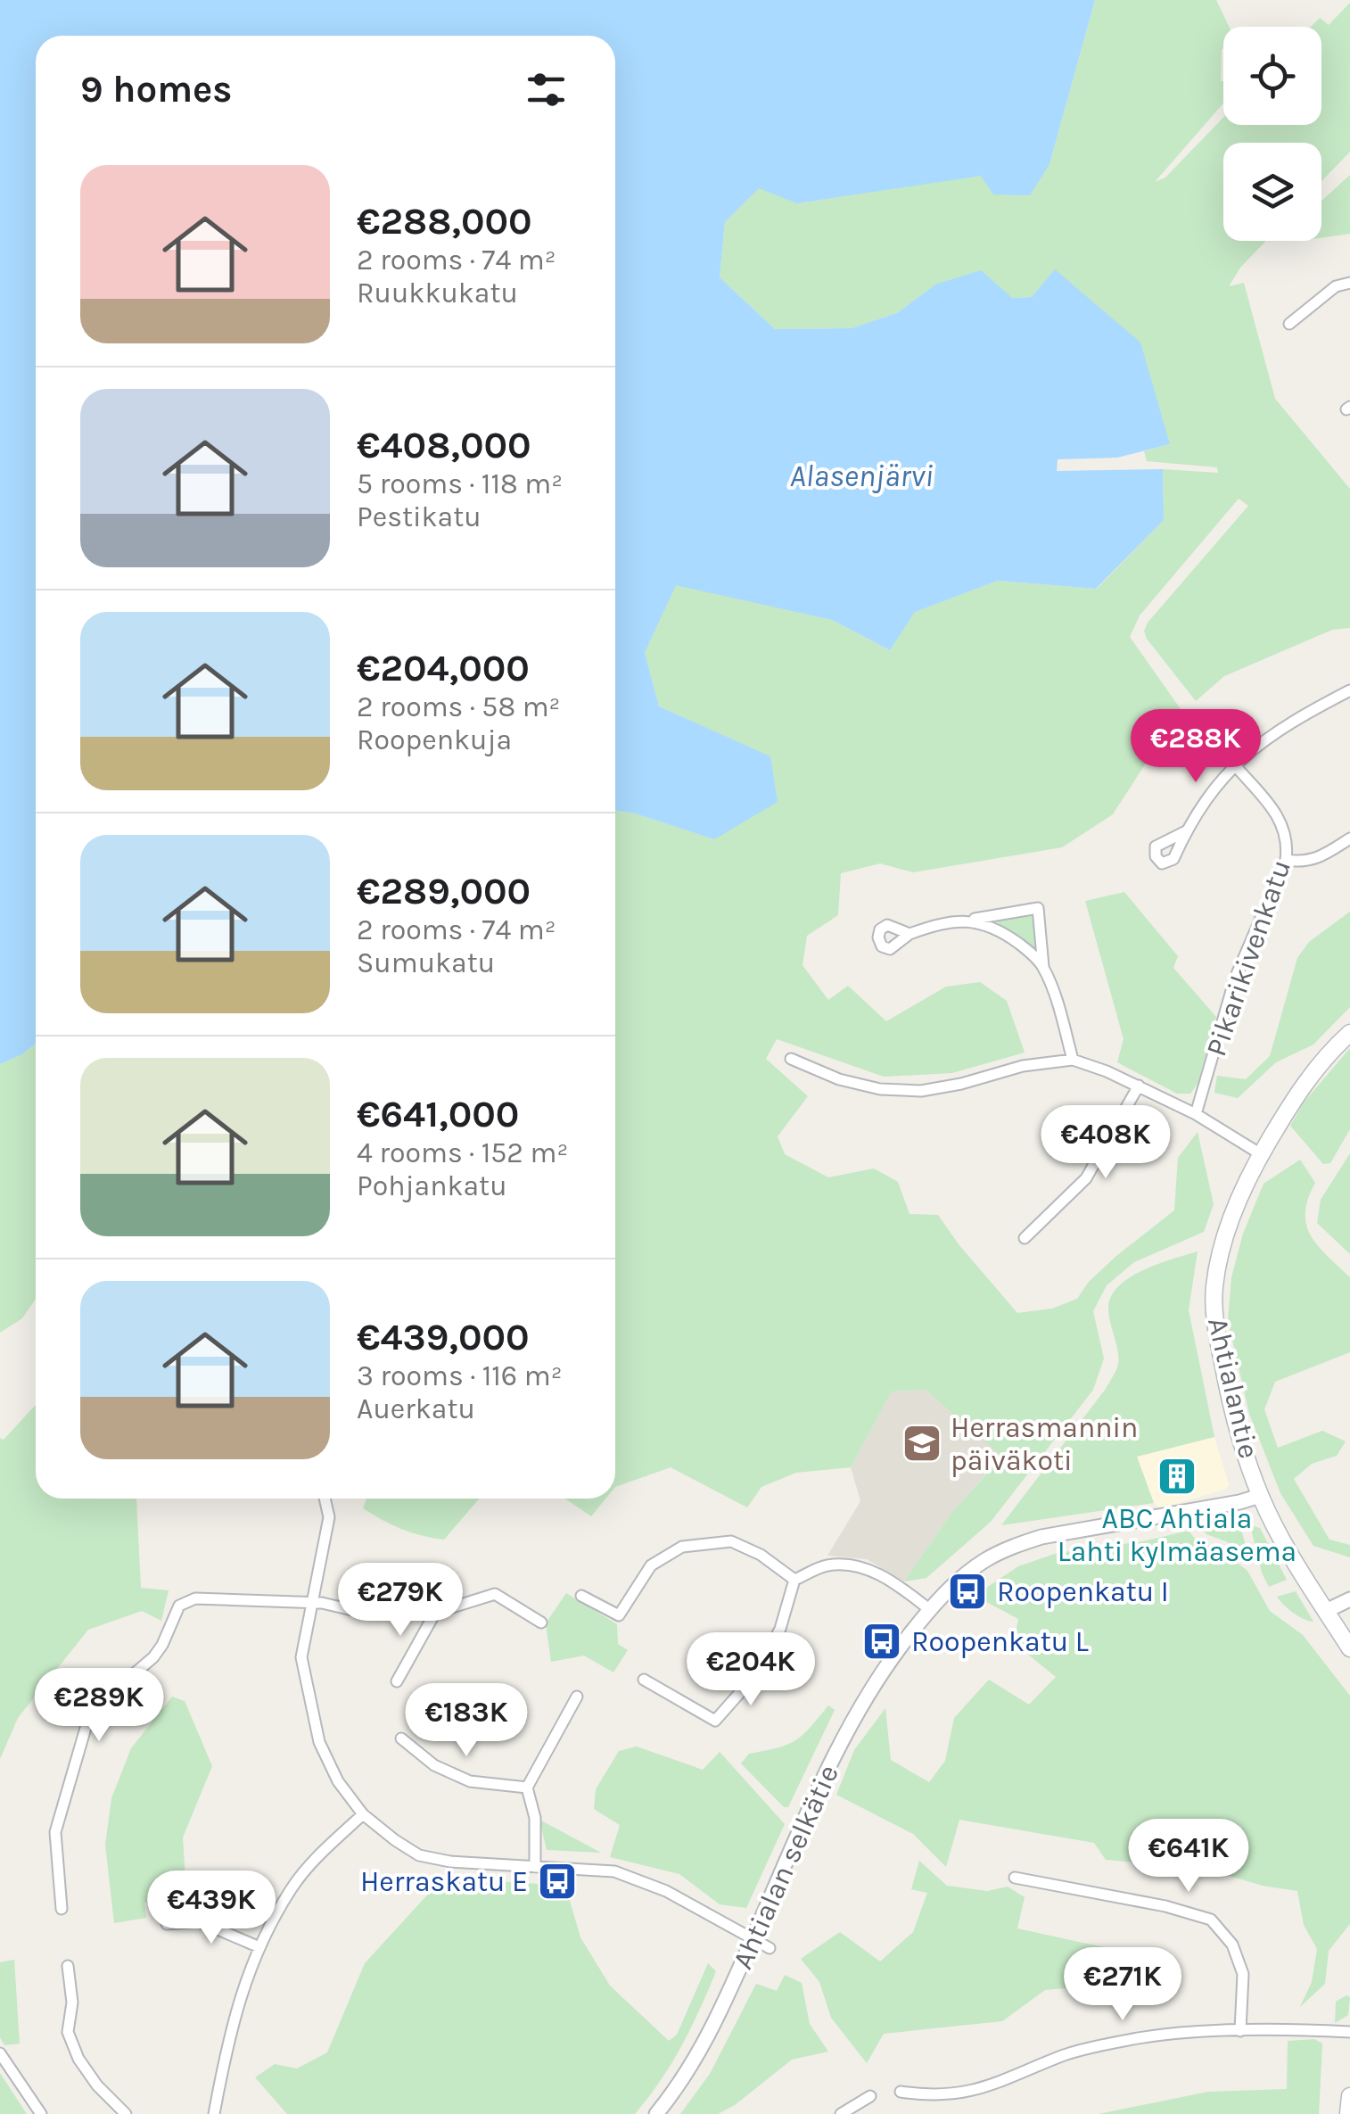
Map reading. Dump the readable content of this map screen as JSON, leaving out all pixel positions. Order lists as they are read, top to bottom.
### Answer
{
  "streets": {
    "main road": ["Ahtialantie"],
    "street": ["Pikarikivenkatu", "Ahtialan selkätie"]
  },
  "crossings": [
    ["Ahtialantie", "Ahtialan selkätie"]
  ],
  "water": ["Alasenjärvi"],
  "places": {
    "school or university": ["Herrasmannin päiväkoti"],
    "building": ["ABC Ahtiala Lahti kylmäasema"],
    "bus stop": ["Roopenkatu I", "Roopenkatu L", "Herraskatu E"]
  },
  "page": {
    "heading": "9 homes",
    "list": [
      {
        "name": "€288,000",
        "note": "2 rooms · 74 m² · Ruukkukatu"
      },
      {
        "name": "€408,000",
        "note": "5 rooms · 118 m² · Pestikatu"
      },
      {
        "name": "€204,000",
        "note": "2 rooms · 58 m² · Roopenkuja"
      },
      {
        "name": "€289,000",
        "note": "2 rooms · 74 m² · Sumukatu"
      },
      {
        "name": "€641,000",
        "note": "4 rooms · 152 m² · Pohjankatu"
      },
      {
        "name": "€439,000",
        "note": "3 rooms · 116 m² · Auerkatu"
      }
    ],
    "price": [
      "€288K",
      "€408K",
      "€279K",
      "€204K",
      "€289K",
      "€183K",
      "€641K",
      "€439K",
      "€271K"
    ]
  }
}
